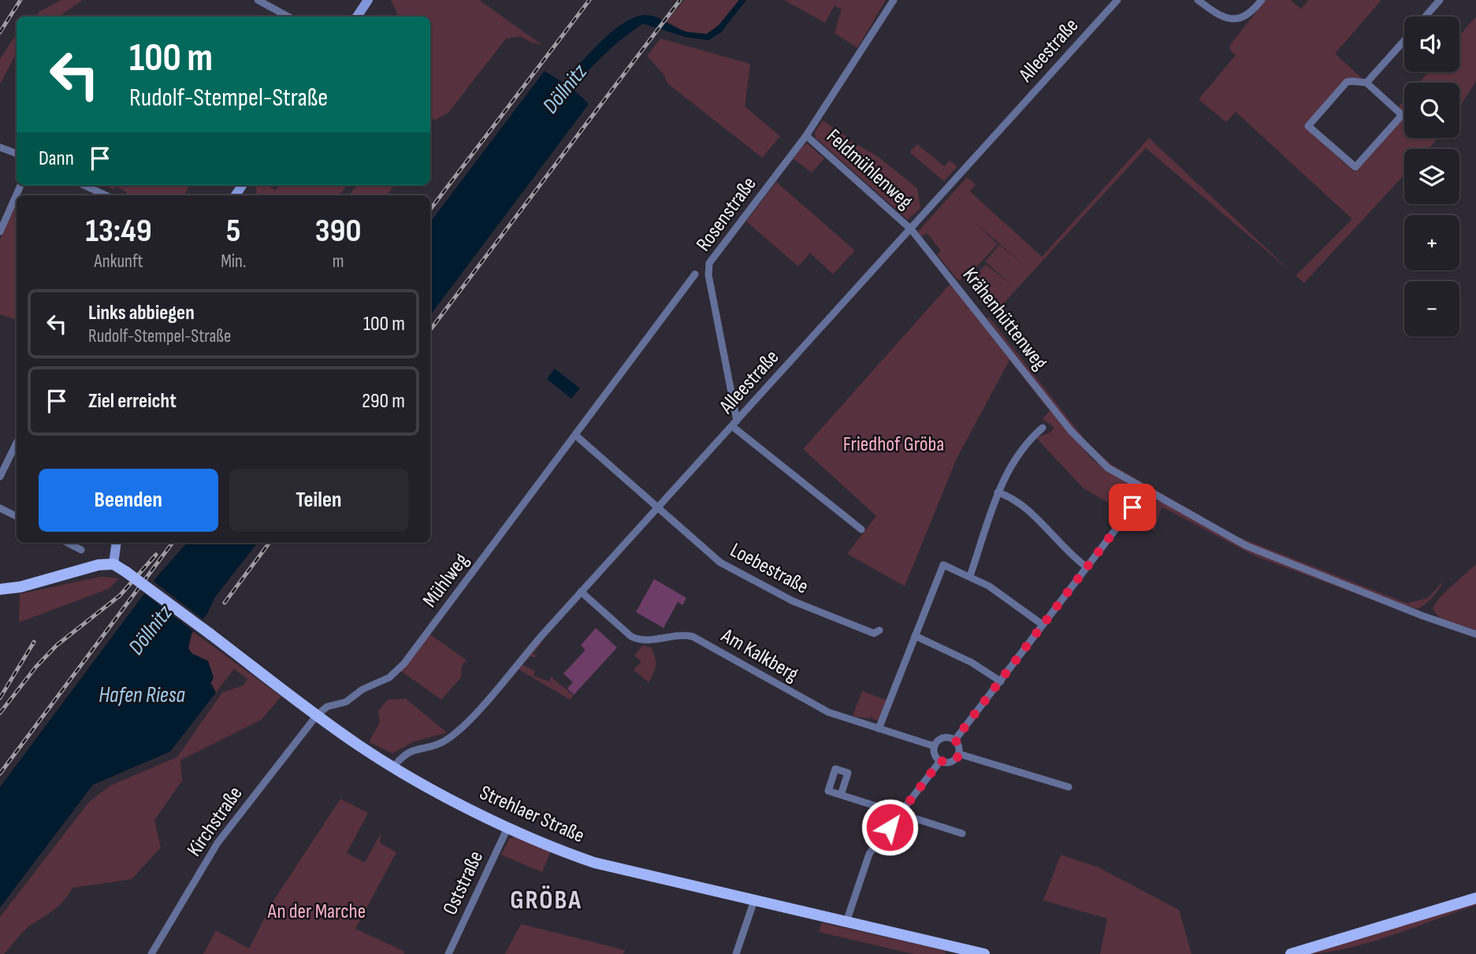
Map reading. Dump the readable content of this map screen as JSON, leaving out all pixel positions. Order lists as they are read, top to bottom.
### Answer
{
  "streets": {
    "main road": ["Strehlaer Straße"],
    "street": [
      "Alleestraße",
      "Feldmühlenweg",
      "Rosenstraße",
      "Krähenhüttenweg",
      "Loebestraße",
      "Mühlweg",
      "Am Kalkberg",
      "Kirchstraße",
      "Oststraße"
    ]
  },
  "crossings": [
    ["Alleestraße", "Feldmühlenweg"],
    ["Alleestraße", "Rosenstraße"],
    ["Alleestraße", "Krähenhüttenweg"],
    ["Alleestraße", "Loebestraße"],
    ["Alleestraße", "Am Kalkberg"],
    ["Alleestraße", "Strehlaer Straße"],
    ["Feldmühlenweg", "Rosenstraße"],
    ["Feldmühlenweg", "Krähenhüttenweg"],
    ["Mühlweg", "Strehlaer Straße"],
    ["Mühlweg", "Kirchstraße"],
    ["Strehlaer Straße", "Kirchstraße"],
    ["Strehlaer Straße", "Oststraße"]
  ],
  "districts": ["GRÖBA"],
  "water": ["Döllnitz", "Hafen Riesa"],
  "parks": ["Friedhof Gröba", "An der Marche"],
  "page": {
    "map_buttons": ["+", "−"],
    "turn": ["100 m", "Rudolf-Stempel-Straße"],
    "then": "Dann",
    "eta": [
      "13:49",
      "Ankunft",
      "5",
      "Min.",
      "390",
      "m"
    ],
    "list": [
      {
        "name": "Links abbiegen",
        "note": "Rudolf-Stempel-Straße",
        "value": "100 m"
      },
      {
        "name": "Ziel erreicht",
        "value": "290 m"
      }
    ],
    "buttons": ["Beenden", "Teilen"]
  }
}
